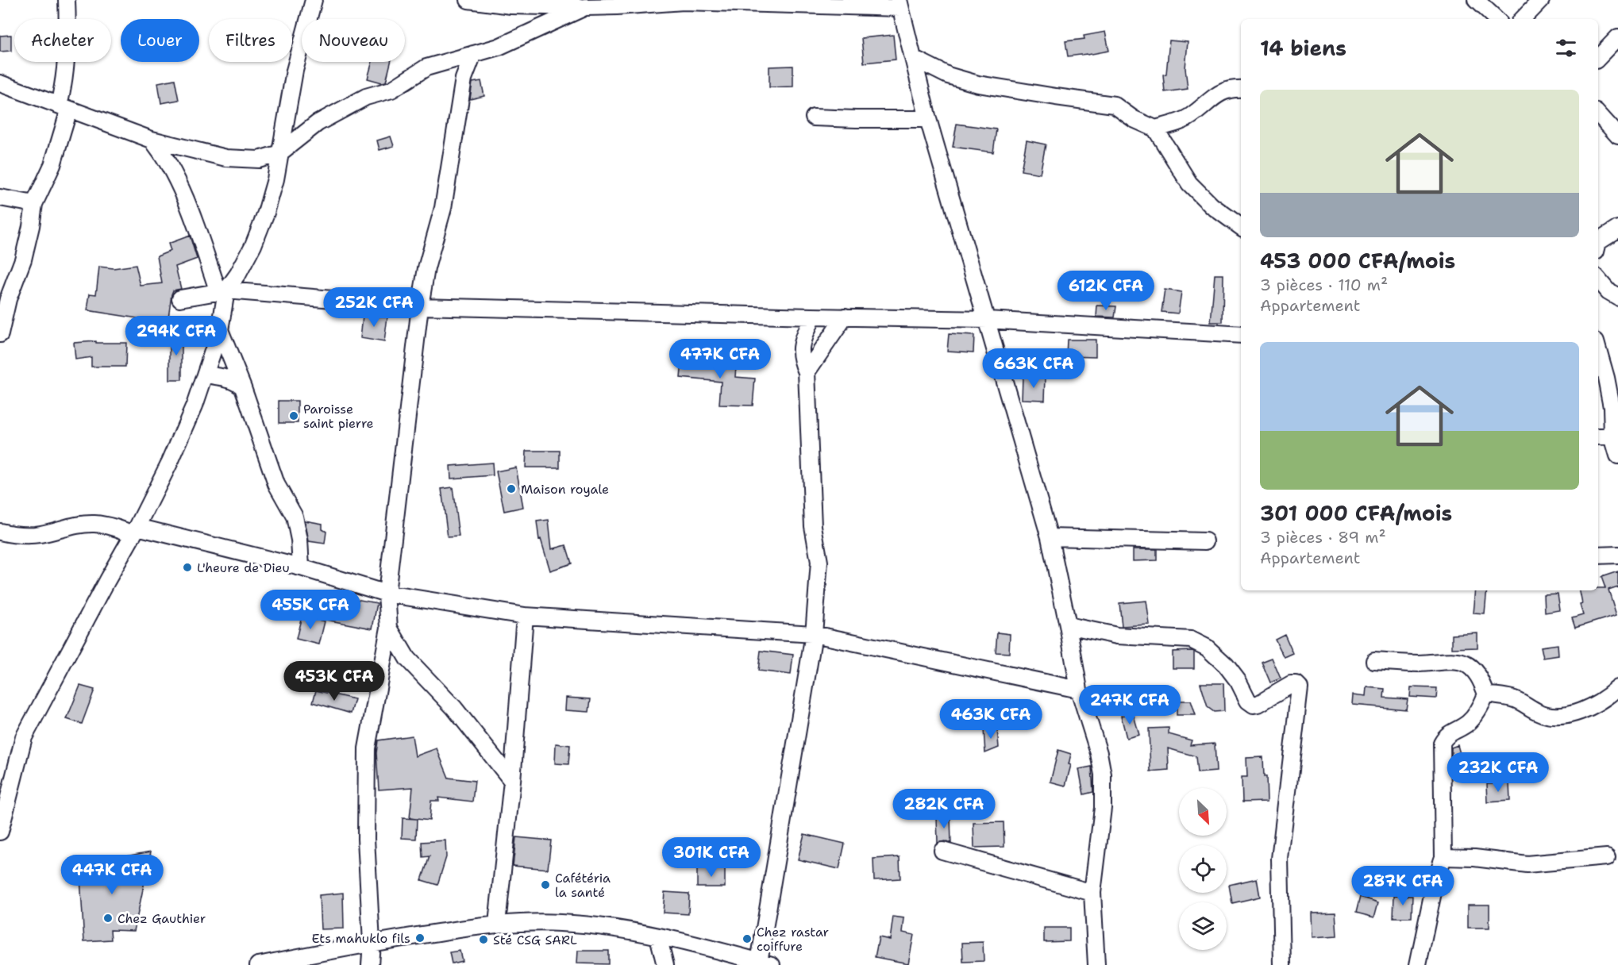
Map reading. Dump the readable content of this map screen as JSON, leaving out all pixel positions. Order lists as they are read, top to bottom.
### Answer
{
  "places": [
    "Paroisse saint pierre",
    "Maison royale",
    "L'heure de Dieu",
    "Cafétéria la santé",
    "Chez Gauthier",
    "Ets mahuklo fils",
    "Chez rastar coiffure",
    "Sté CSG SARL"
  ],
  "north": "bottom right",
  "page": {
    "chip": [
      "Acheter",
      "Louer",
      "Filtres",
      "Nouveau"
    ],
    "heading": "14 biens",
    "list": [
      {
        "name": "453 000 CFA/mois",
        "note": "3 pièces · 110 m² · Appartement"
      },
      {
        "name": "301 000 CFA/mois",
        "note": "3 pièces · 89 m² · Appartement"
      }
    ],
    "price": [
      "612K CFA",
      "252K CFA",
      "294K CFA",
      "477K CFA",
      "663K CFA",
      "455K CFA",
      "453K CFA",
      "247K CFA",
      "463K CFA",
      "232K CFA",
      "282K CFA",
      "301K CFA",
      "447K CFA",
      "287K CFA"
    ]
  }
}
